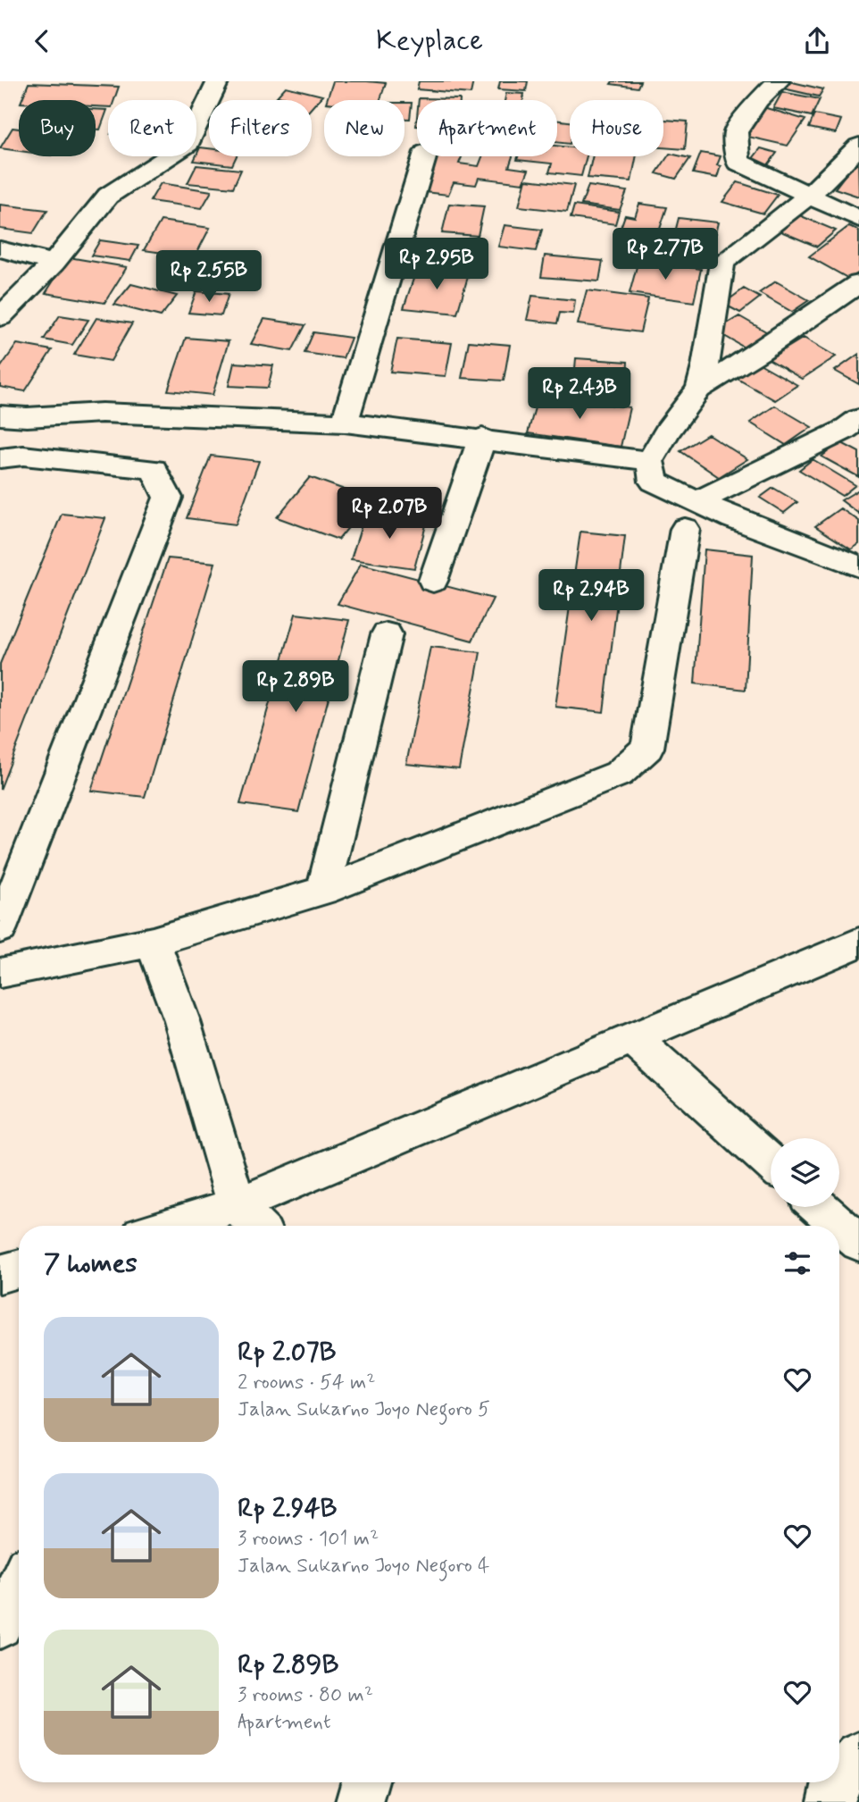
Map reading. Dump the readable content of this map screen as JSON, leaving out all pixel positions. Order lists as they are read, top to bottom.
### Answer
{
  "page": {
    "header": "Keyplace",
    "chip": [
      "Buy",
      "Rent",
      "Filters",
      "New",
      "Apartment",
      "House"
    ],
    "price": [
      "Rp 2.77B",
      "Rp 2.95B",
      "Rp 2.55B",
      "Rp 2.43B",
      "Rp 2.07B",
      "Rp 2.94B",
      "Rp 2.89B"
    ],
    "heading": "7 homes",
    "list": [
      {
        "name": "Rp 2.07B",
        "note": "2 rooms · 54 m² · Jalan Sukarno Joyo Negoro 5"
      },
      {
        "name": "Rp 2.94B",
        "note": "3 rooms · 101 m² · Jalan Sukarno Joyo Negoro 4"
      },
      {
        "name": "Rp 2.89B",
        "note": "3 rooms · 80 m² · Apartment"
      }
    ]
  }
}
